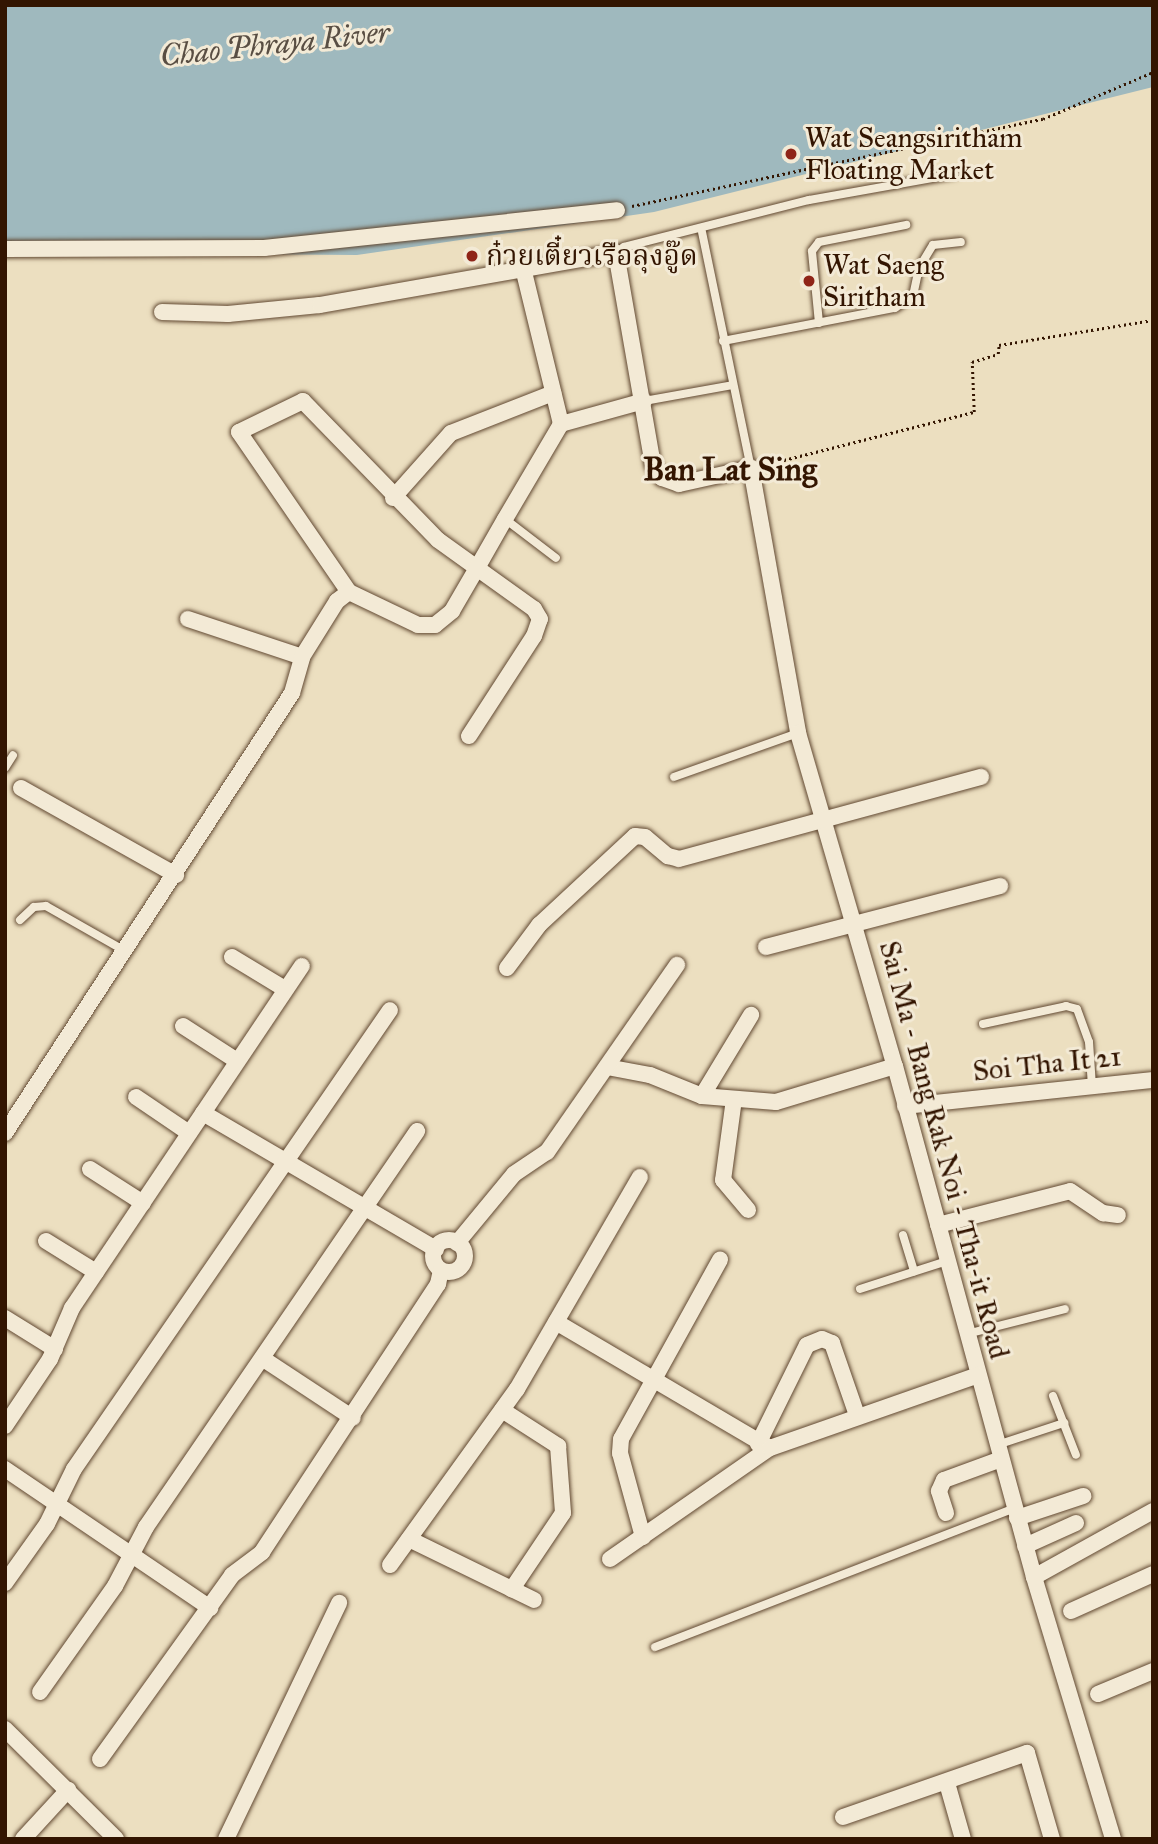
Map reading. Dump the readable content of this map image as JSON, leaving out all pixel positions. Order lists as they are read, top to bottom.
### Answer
{
  "streets": {
    "street": ["Soi Tha It 21", "Sai Ma - Bang Rak Noi - Tha-it Road"]
  },
  "crossings": [
    ["Soi Tha It 21", "Sai Ma - Bang Rak Noi - Tha-it Road"]
  ],
  "districts": ["Ban Lat Sing"],
  "water": ["Chao Phraya River"],
  "places": ["Wat Seangsiritham Floating Market", "ก๋วยเตี๋ยวเรือลุงอู๊ด", "Wat Saeng Siritham"]
}
